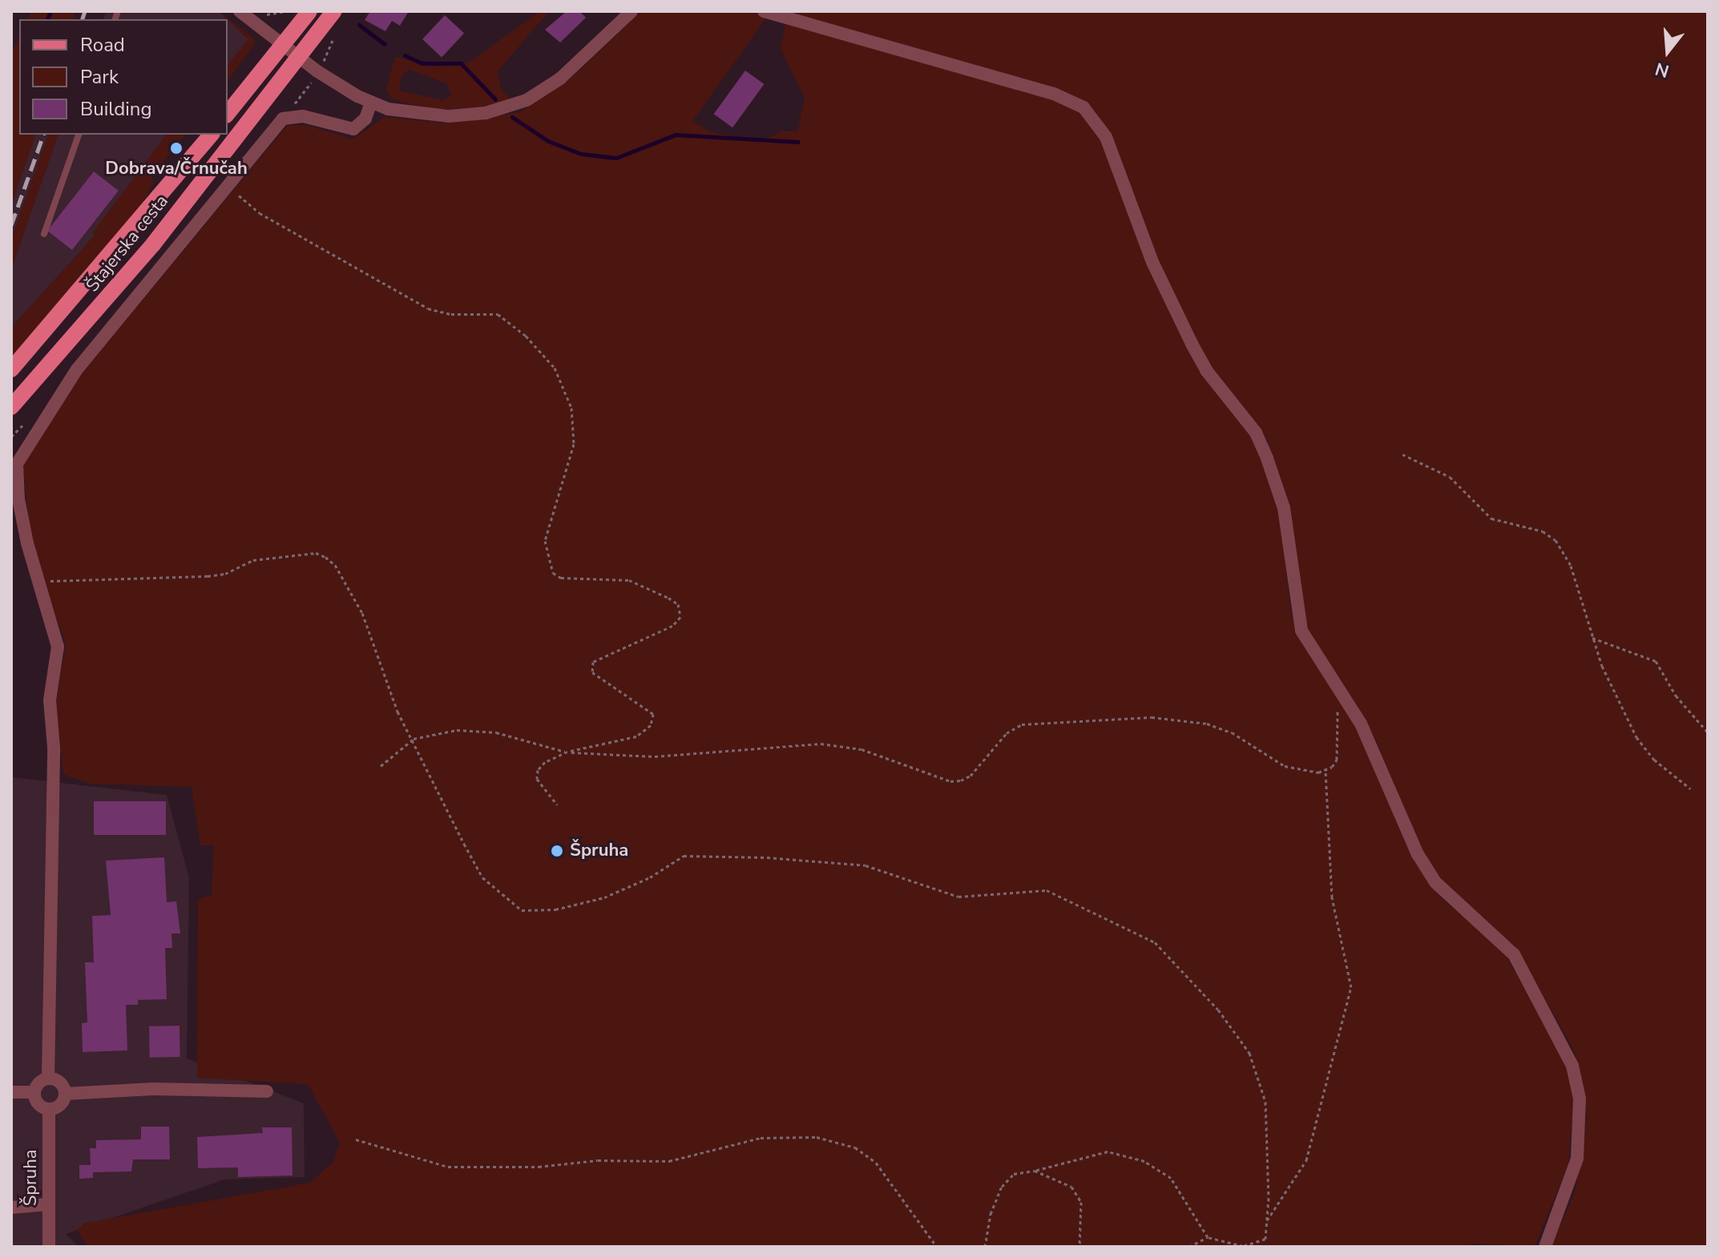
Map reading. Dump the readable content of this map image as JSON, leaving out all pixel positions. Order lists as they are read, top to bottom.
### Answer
{
  "streets": {
    "main road": ["Štajerska cesta"],
    "street": ["Špruha"]
  },
  "places": ["Dobrava/Črnučah", "Špruha"],
  "legend": ["Road", "Park", "Building"],
  "north": "bottom"
}
